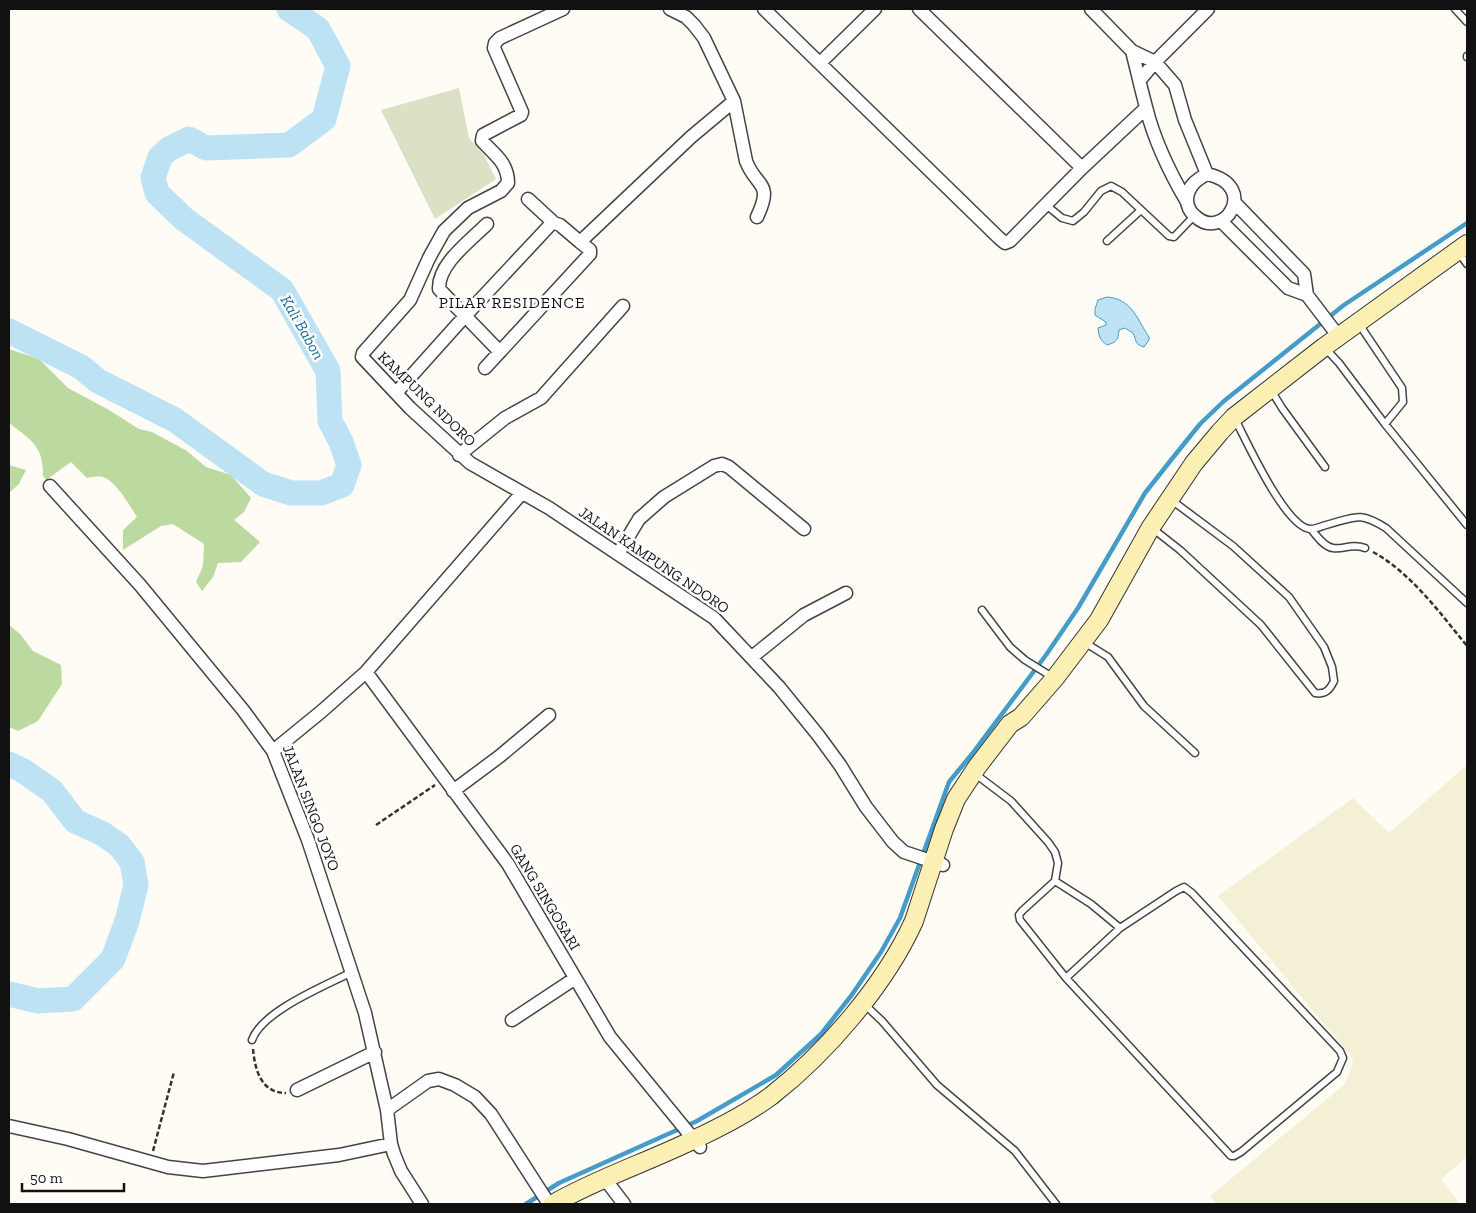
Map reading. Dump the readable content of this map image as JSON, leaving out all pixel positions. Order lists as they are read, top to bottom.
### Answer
{
  "streets": {
    "street": [
      "KAMPUNG NDORO",
      "JALAN KAMPUNG NDORO",
      "JALAN SINGO JOYO",
      "GANG SINGOSARI"
    ]
  },
  "crossings": [
    ["KAMPUNG NDORO", "JALAN KAMPUNG NDORO"]
  ],
  "districts": ["PILAR RESIDENCE"],
  "water": ["Kali Babon"],
  "scale_bar": "50 m"
}
